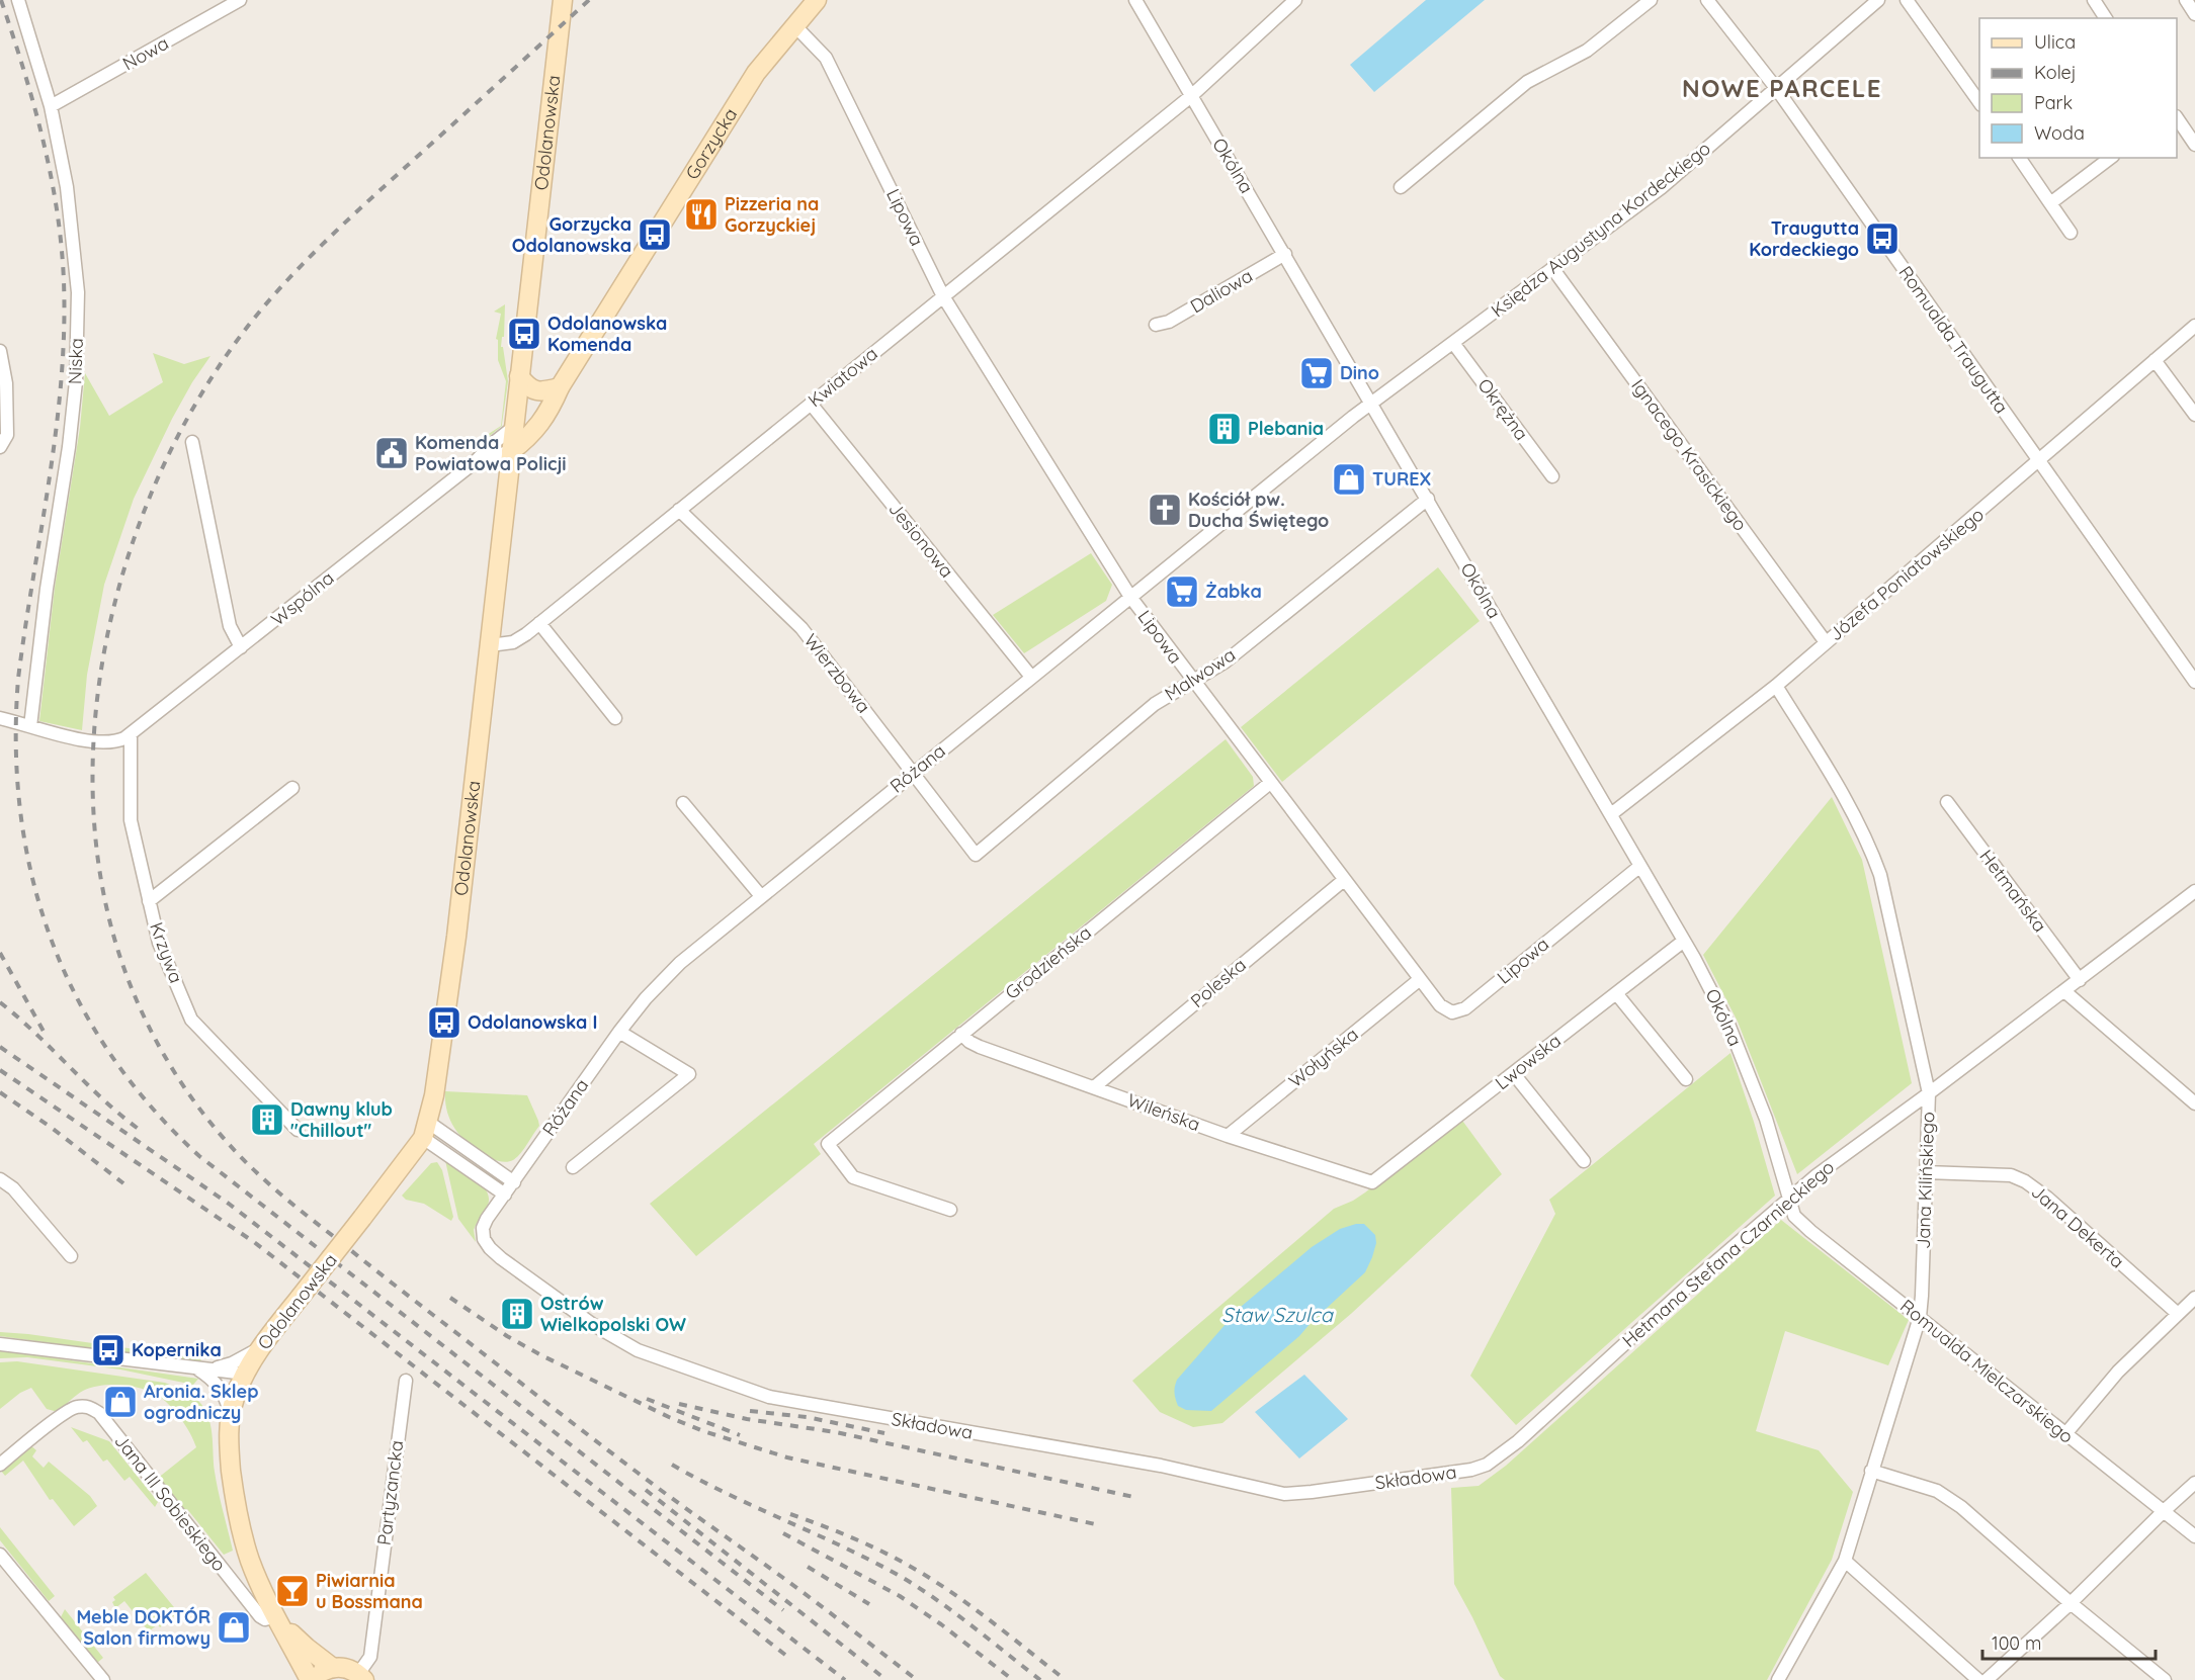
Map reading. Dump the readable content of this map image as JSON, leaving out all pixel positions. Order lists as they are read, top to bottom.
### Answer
{
  "streets": {
    "main road": ["Odolanowska", "Gorzycka"],
    "street": [
      "Nowa",
      "Okólna",
      "Lipowa",
      "Księdza Augustyna Kordeckiego",
      "Daliowa",
      "Romualda Traugutta",
      "Niska",
      "Kwiatowa",
      "Okrężna",
      "Ignacego Krasickiego",
      "Jesionowa",
      "Józefa Poniatowskiego",
      "Wspólna",
      "Wierzbowa",
      "Malwowa",
      "Różana",
      "Hetmańska",
      "Krzywa",
      "Grodzieńska",
      "Poleska",
      "Wołyńska",
      "Lwowska",
      "Wileńska",
      "Jana Kilińskiego",
      "Jana Dekerta",
      "Hetmana Stefana Czarnieckiego",
      "Romualda Mielczarskiego",
      "Składowa",
      "Partyzancka",
      "Jana III Sobieskiego"
    ]
  },
  "crossings": [
    ["Nowa", "Niska"],
    ["Odolanowska", "Gorzycka"],
    ["Odolanowska", "Kwiatowa"],
    ["Odolanowska", "Wspólna"],
    ["Odolanowska", "Jana III Sobieskiego"],
    ["Gorzycka", "Lipowa"],
    ["Gorzycka", "Wspólna"],
    ["Okólna", "Lipowa"],
    ["Okólna", "Księdza Augustyna Kordeckiego"],
    ["Okólna", "Daliowa"],
    ["Okólna", "Kwiatowa"],
    ["Okólna", "Józefa Poniatowskiego"],
    ["Okólna", "Malwowa"],
    ["Okólna", "Różana"],
    ["Okólna", "Lwowska"],
    ["Okólna", "Hetmana Stefana Czarnieckiego"],
    ["Okólna", "Romualda Mielczarskiego"],
    ["Lipowa", "Kwiatowa"],
    ["Lipowa", "Malwowa"],
    ["Lipowa", "Różana"],
    ["Lipowa", "Grodzieńska"],
    ["Lipowa", "Poleska"],
    ["Lipowa", "Wołyńska"],
    ["Księdza Augustyna Kordeckiego", "Romualda Traugutta"],
    ["Księdza Augustyna Kordeckiego", "Okrężna"],
    ["Księdza Augustyna Kordeckiego", "Ignacego Krasickiego"],
    ["Księdza Augustyna Kordeckiego", "Różana"],
    ["Romualda Traugutta", "Józefa Poniatowskiego"],
    ["Kwiatowa", "Jesionowa"],
    ["Kwiatowa", "Wierzbowa"],
    ["Ignacego Krasickiego", "Józefa Poniatowskiego"],
    ["Jesionowa", "Różana"],
    ["Józefa Poniatowskiego", "Jana Kilińskiego"],
    ["Wspólna", "Krzywa"],
    ["Wierzbowa", "Malwowa"],
    ["Wierzbowa", "Różana"],
    ["Różana", "Składowa"],
    ["Hetmańska", "Hetmana Stefana Czarnieckiego"],
    ["Grodzieńska", "Wileńska"],
    ["Poleska", "Wileńska"],
    ["Wołyńska", "Wileńska"],
    ["Lwowska", "Wileńska"],
    ["Jana Kilińskiego", "Jana Dekerta"],
    ["Jana Kilińskiego", "Hetmana Stefana Czarnieckiego"],
    ["Jana Kilińskiego", "Romualda Mielczarskiego"],
    ["Hetmana Stefana Czarnieckiego", "Romualda Mielczarskiego"],
    ["Hetmana Stefana Czarnieckiego", "Składowa"]
  ],
  "districts": ["NOWE PARCELE"],
  "water": ["Staw Szulca"],
  "places": {
    "restaurant": ["Pizzeria na Gorzyckiej"],
    "bus stop": [
      "Gorzycka Odolanowska",
      "Traugutta Kordeckiego",
      "Odolanowska Komenda",
      "Odolanowska I",
      "Kopernika"
    ],
    "supermarket": ["Dino", "Żabka"],
    "building": ["Plebania", "Dawny klub \"Chillout\"", "Ostrów Wielkopolski OW"],
    "public building": ["Komenda Powiatowa Policji"],
    "shop": ["TUREX", "Aronia. Sklep ogrodniczy", "Meble DOKTÓR Salon firmowy"],
    "church": ["Kościół pw. Ducha Świętego"],
    "bar": ["Piwiarnia u Bossmana"]
  },
  "legend": [
    "Ulica",
    "Kolej",
    "Park",
    "Woda"
  ],
  "scale_bar": "100 m"
}
